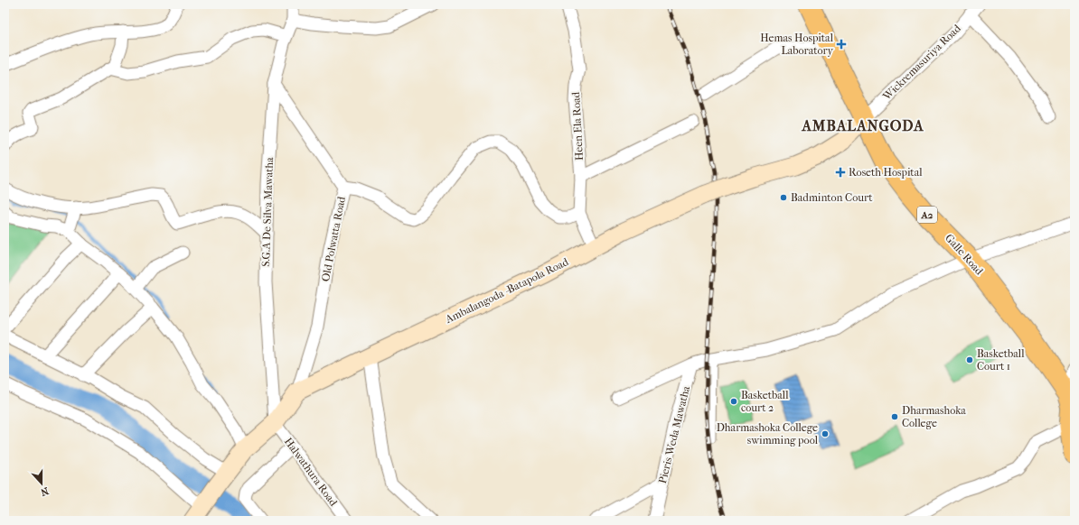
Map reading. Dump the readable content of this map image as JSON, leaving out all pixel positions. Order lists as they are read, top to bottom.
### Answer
{
  "streets": {
    "highway": ["A2", "Galle Road"],
    "main road": ["Ambalangoda -Batapola Road"],
    "street": [
      "Wickremasuriya Road",
      "Heen Ela Road",
      "S.G.A De Silva Mawatha",
      "Old Polwatta Road",
      "Pieris Weda Mawatha",
      "Halwathura Road"
    ]
  },
  "crossings": [
    ["Wickremasuriya Road", "Galle Road"],
    ["Wickremasuriya Road", "Ambalangoda -Batapola Road"],
    ["Heen Ela Road", "Ambalangoda -Batapola Road"],
    ["S.G.A De Silva Mawatha", "Old Polwatta Road"],
    ["S.G.A De Silva Mawatha", "Ambalangoda -Batapola Road"],
    ["S.G.A De Silva Mawatha", "Halwathura Road"],
    ["Old Polwatta Road", "Ambalangoda -Batapola Road"],
    ["Galle Road", "Ambalangoda -Batapola Road"],
    ["Ambalangoda -Batapola Road", "Halwathura Road"]
  ],
  "districts": ["AMBALANGODA"],
  "places": {
    "health": ["Hemas Hospital Laboratory", "Roseth Hospital"],
    "other": [
      "Badminton Court",
      "Basketball Court 1",
      "Basketball court 2",
      "Dharmashoka College",
      "Dharmashoka College swimming pool"
    ]
  },
  "north": "bottom"
}
